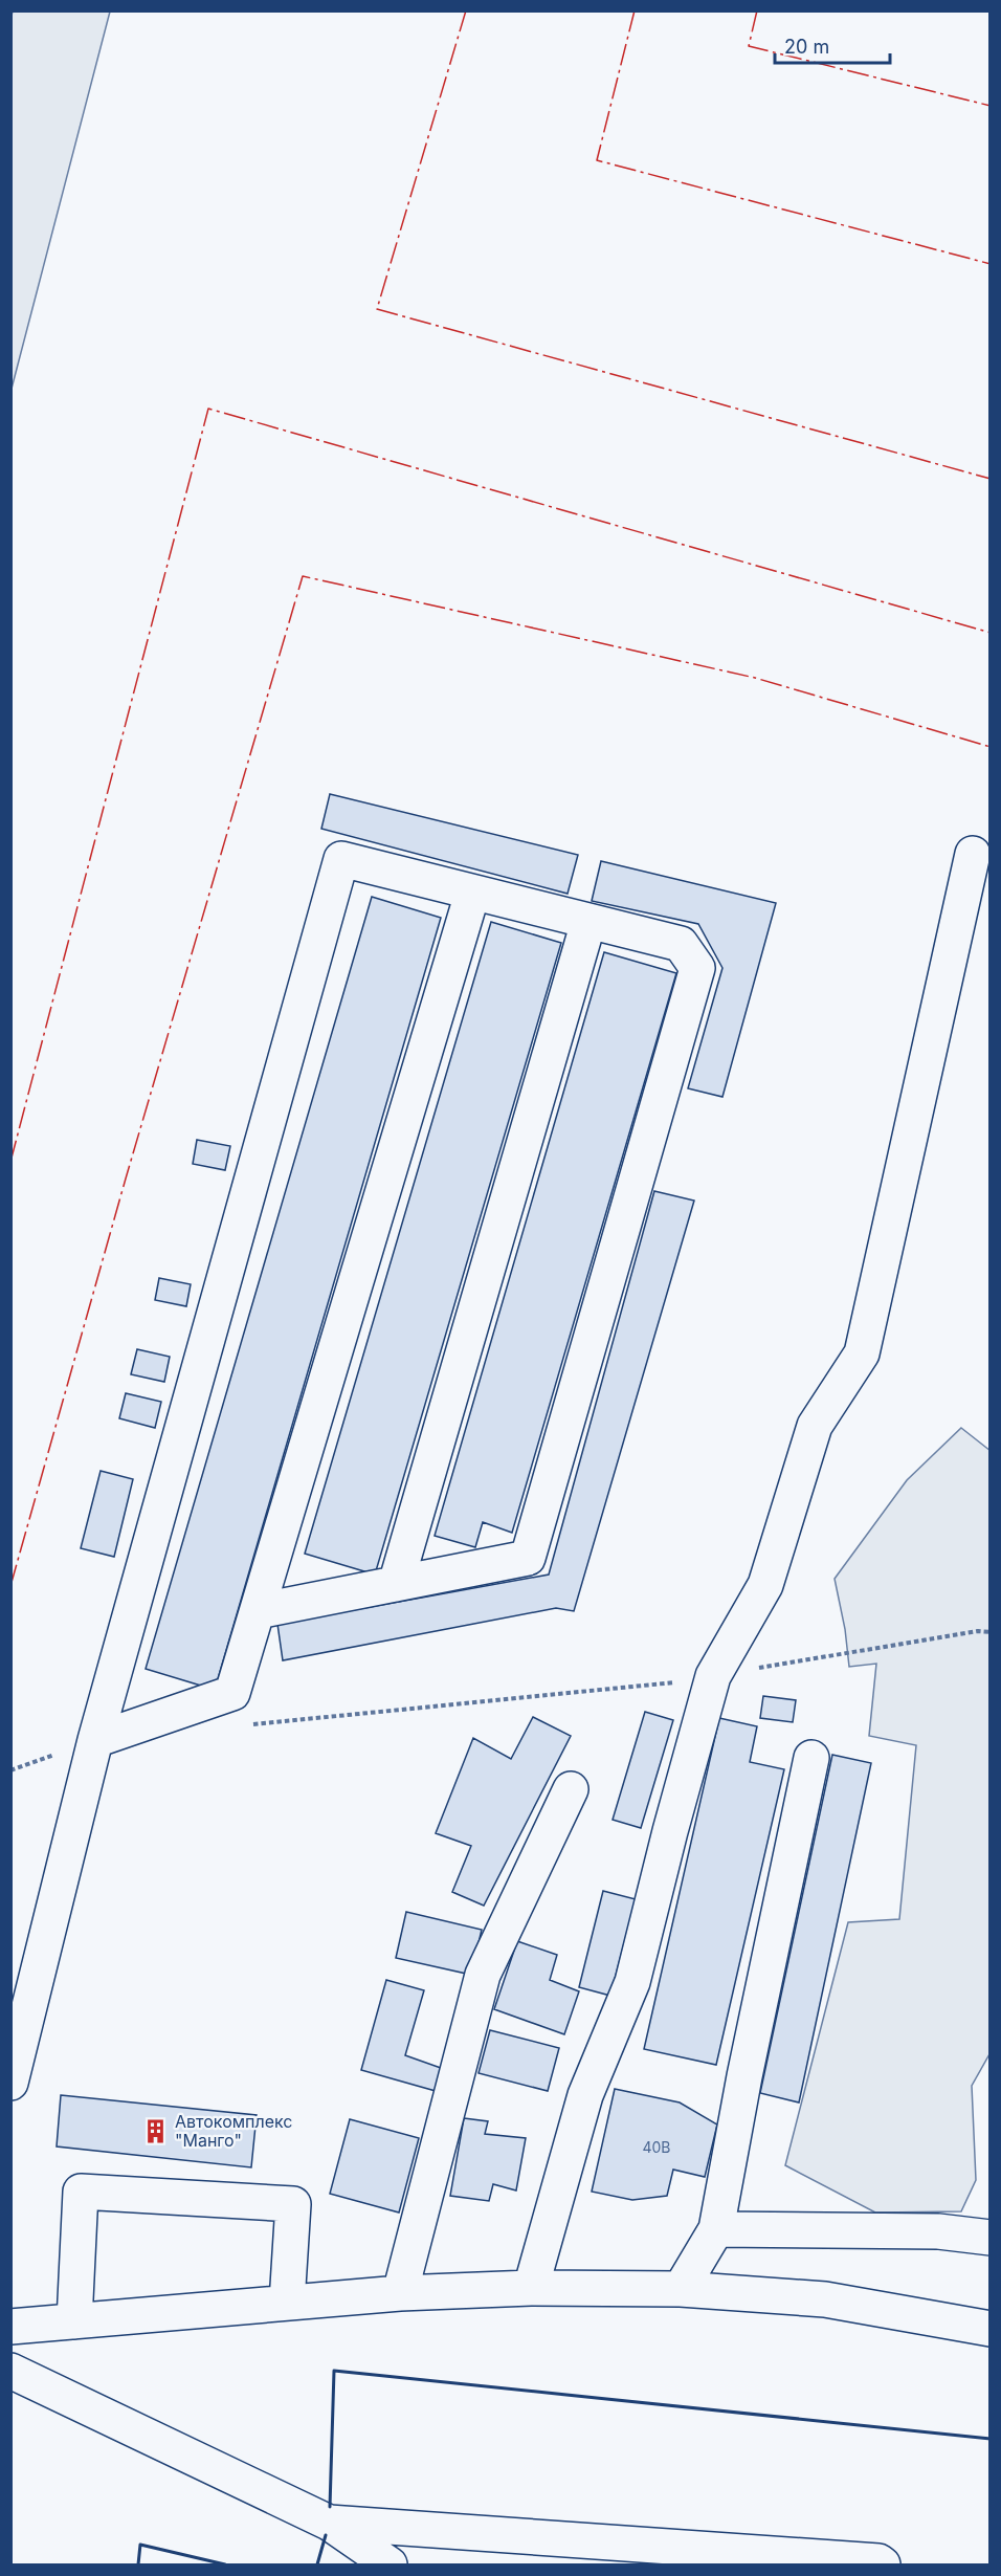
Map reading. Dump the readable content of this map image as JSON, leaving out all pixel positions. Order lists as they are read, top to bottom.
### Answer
{
  "places": {
    "building": ["Автокомплекс \"Манго\""]
  },
  "house_numbers": ["40В"],
  "scale_bar": "20 m"
}
